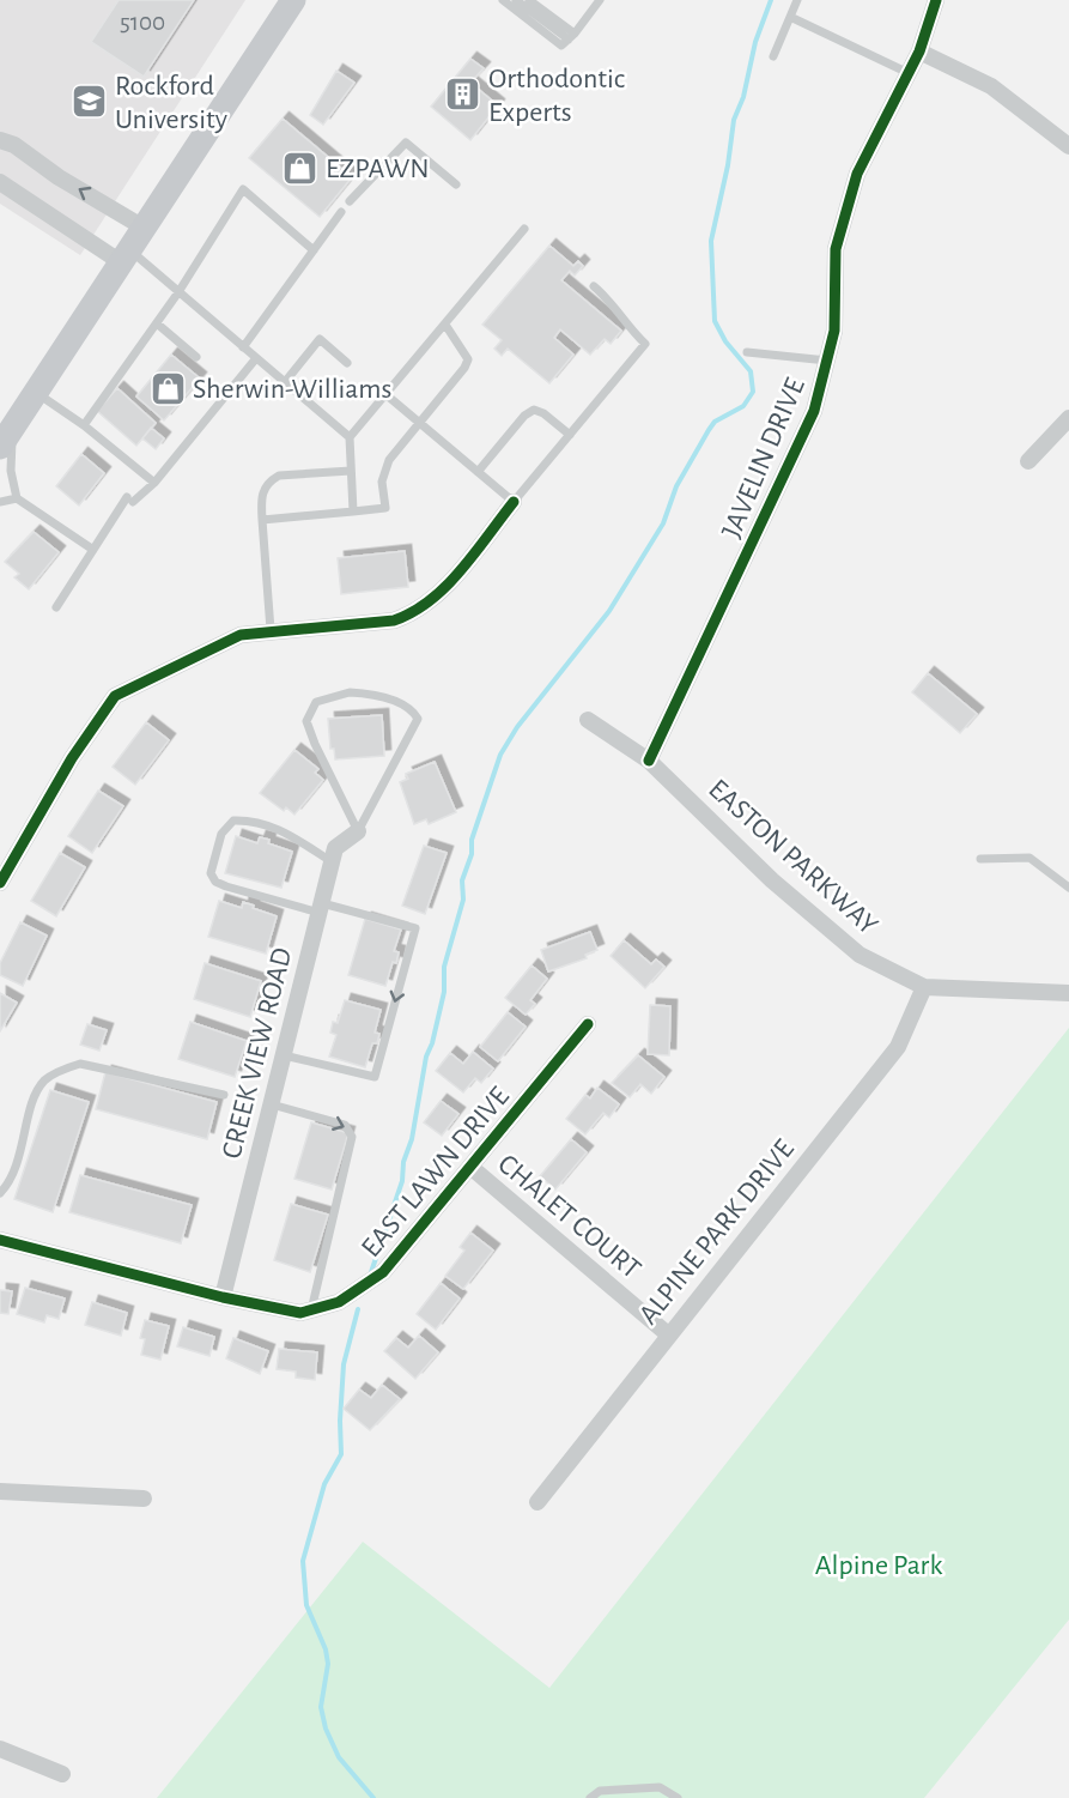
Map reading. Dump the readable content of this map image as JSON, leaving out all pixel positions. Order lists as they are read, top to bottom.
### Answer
{
  "streets": {
    "street": [
      "JAVELIN DRIVE",
      "EASTON PARKWAY",
      "CREEK VIEW ROAD",
      "EAST LAWN DRIVE",
      "CHALET COURT",
      "ALPINE PARK DRIVE"
    ]
  },
  "crossings": [
    ["JAVELIN DRIVE", "EASTON PARKWAY"],
    ["EASTON PARKWAY", "ALPINE PARK DRIVE"],
    ["CREEK VIEW ROAD", "EAST LAWN DRIVE"],
    ["EAST LAWN DRIVE", "CHALET COURT"],
    ["CHALET COURT", "ALPINE PARK DRIVE"]
  ],
  "parks": ["Alpine Park"],
  "places": {
    "building": ["Orthodontic Experts"],
    "school or university": ["Rockford University"],
    "shop": ["EZPAWN", "Sherwin-Williams"]
  },
  "house_numbers": ["5100"]
}
